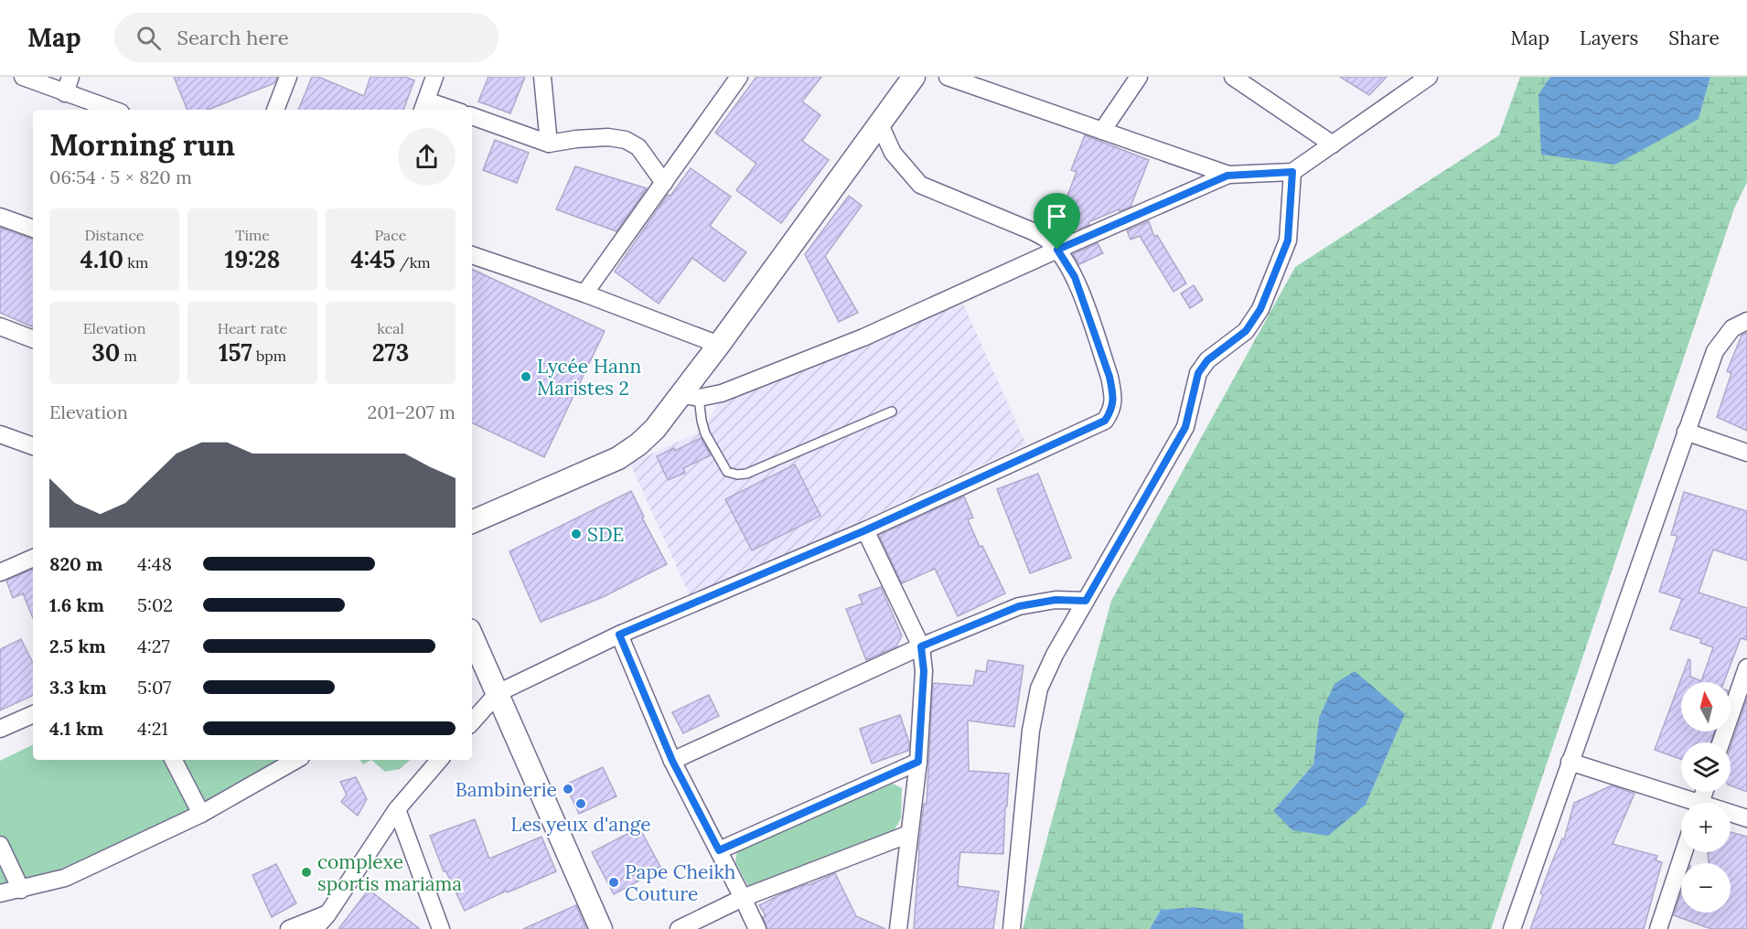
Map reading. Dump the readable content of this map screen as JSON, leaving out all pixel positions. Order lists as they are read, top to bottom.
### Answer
{
  "places": [
    "Lycée Hann Maristes 2",
    "SDE",
    "Bambinerie",
    "Les yeux d'ange",
    "complexe sportis mariama",
    "Pape Cheikh Couture"
  ],
  "north": "top",
  "page": {
    "header": "Map",
    "search": "Search here",
    "nav": ["Map", "Layers", "Share"],
    "heading": ["Morning run", "06:54 · 5 × 820 m"],
    "stats": [
      ["Distance", "4.10 km"],
      ["Time", "19:28"],
      ["Pace", "4:45 /km"],
      ["Elevation", "30 m"],
      ["Heart rate", "157 bpm"],
      ["kcal", "273"]
    ],
    "chart": ["Elevation", "201–207 m"],
    "list": [
      {
        "name": "820 m",
        "note": "4:48"
      },
      {
        "name": "1.6 km",
        "note": "5:02"
      },
      {
        "name": "2.5 km",
        "note": "4:27"
      },
      {
        "name": "3.3 km",
        "note": "5:07"
      },
      {
        "name": "4.1 km",
        "note": "4:21"
      }
    ],
    "map_buttons": ["+", "−"]
  }
}
